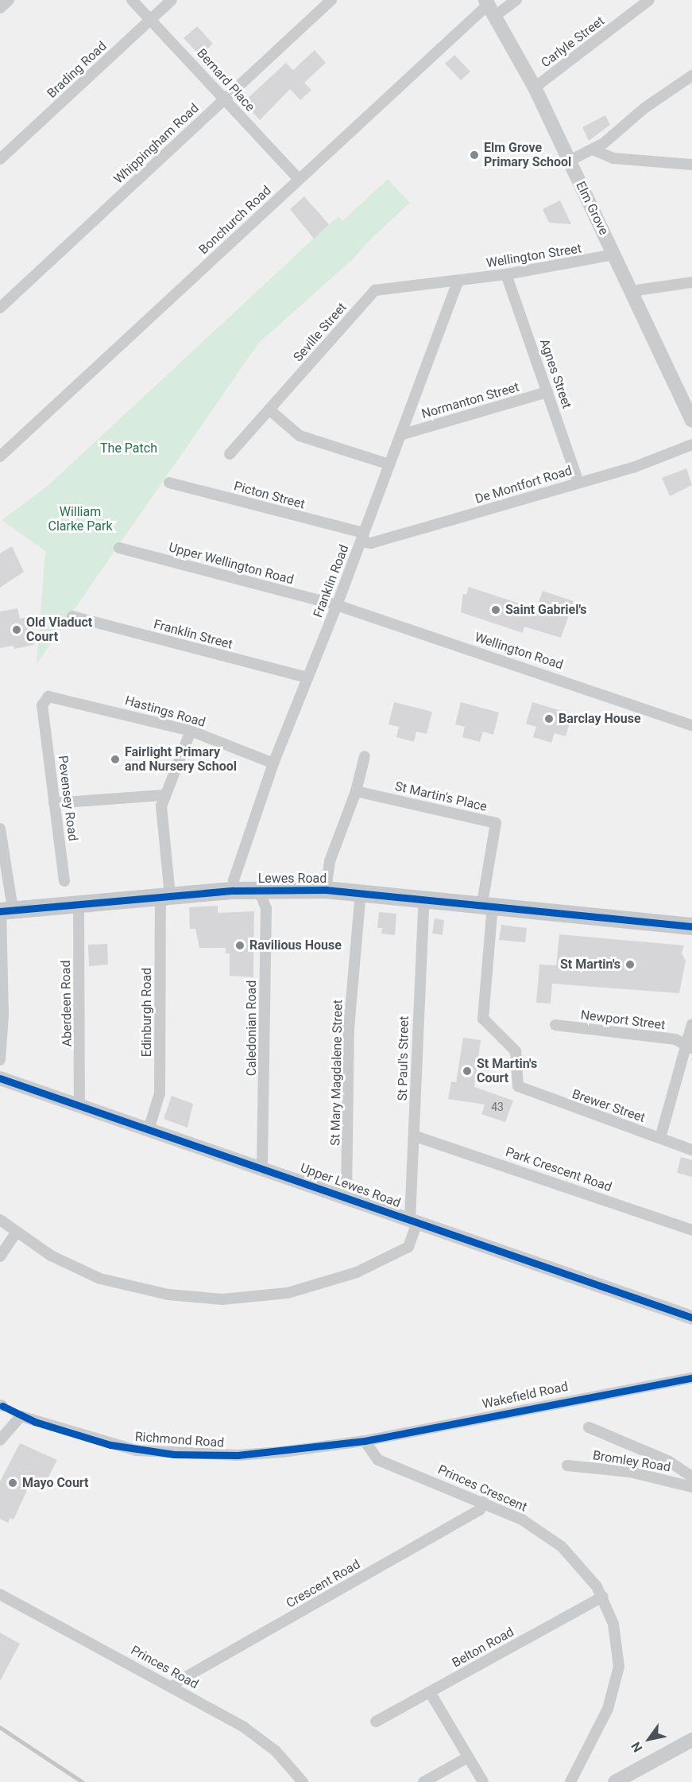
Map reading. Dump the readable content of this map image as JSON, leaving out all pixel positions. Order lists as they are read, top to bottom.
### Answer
{
  "streets": {
    "main road": ["Lewes Road"],
    "street": [
      "Carlyle Street",
      "Brading Road",
      "Bernard Place",
      "Whippingham Road",
      "Elm Grove",
      "Bonchurch Road",
      "Wellington Street",
      "Seville Street",
      "Agnes Street",
      "Normanton Street",
      "De Montfort Road",
      "Picton Street",
      "Upper Wellington Road",
      "Franklin Road",
      "Franklin Street",
      "Wellington Road",
      "Hastings Road",
      "St Martin's Place",
      "Pevensey Road",
      "Aberdeen Road",
      "Edinburgh Road",
      "Newport Street",
      "Caledonian Road",
      "St Paul's Street",
      "St Mary Magdalene Street",
      "Brewer Street",
      "Park Crescent Road",
      "Upper Lewes Road",
      "Wakefield Road",
      "Richmond Road",
      "Bromley Road",
      "Princes Crescent",
      "Crescent Road",
      "Belton Road",
      "Princes Road"
    ]
  },
  "crossings": [
    ["Carlyle Street", "Elm Grove"],
    ["Brading Road", "Bernard Place"],
    ["Bernard Place", "Whippingham Road"],
    ["Bernard Place", "Bonchurch Road"],
    ["Elm Grove", "Bonchurch Road"],
    ["Elm Grove", "Wellington Street"],
    ["Wellington Street", "Seville Street"],
    ["Wellington Street", "Agnes Street"],
    ["Wellington Street", "Franklin Road"],
    ["Seville Street", "Franklin Road"],
    ["Agnes Street", "Normanton Street"],
    ["Agnes Street", "De Montfort Road"],
    ["Normanton Street", "Franklin Road"],
    ["De Montfort Road", "Picton Street"],
    ["De Montfort Road", "Franklin Road"],
    ["Picton Street", "Franklin Road"],
    ["Upper Wellington Road", "Franklin Road"],
    ["Upper Wellington Road", "Wellington Road"],
    ["Franklin Road", "Franklin Street"],
    ["Franklin Road", "Wellington Road"],
    ["Franklin Road", "Hastings Road"],
    ["Franklin Road", "Lewes Road"],
    ["Hastings Road", "Pevensey Road"],
    ["Hastings Road", "Edinburgh Road"],
    ["St Martin's Place", "Lewes Road"],
    ["St Martin's Place", "Brewer Street"],
    ["Lewes Road", "Aberdeen Road"],
    ["Lewes Road", "Edinburgh Road"],
    ["Lewes Road", "Caledonian Road"],
    ["Lewes Road", "St Paul's Street"],
    ["Lewes Road", "St Mary Magdalene Street"],
    ["Aberdeen Road", "Upper Lewes Road"],
    ["Edinburgh Road", "Upper Lewes Road"],
    ["Caledonian Road", "Upper Lewes Road"],
    ["St Paul's Street", "Park Crescent Road"],
    ["St Paul's Street", "Upper Lewes Road"],
    ["St Mary Magdalene Street", "Upper Lewes Road"],
    ["Wakefield Road", "Richmond Road"],
    ["Wakefield Road", "Princes Crescent"],
    ["Richmond Road", "Princes Crescent"],
    ["Princes Crescent", "Crescent Road"],
    ["Princes Crescent", "Belton Road"],
    ["Crescent Road", "Princes Road"]
  ],
  "parks": ["The Patch", "William Clarke Park"],
  "places": [
    "Elm Grove Primary School",
    "Saint Gabriel's",
    "Old Viaduct Court",
    "Barclay House",
    "Fairlight Primary and Nursery School",
    "Ravilious House",
    "St Martin's",
    "St Martin's Court",
    "Mayo Court"
  ],
  "house_numbers": ["43"],
  "north": "bottom left"
}
